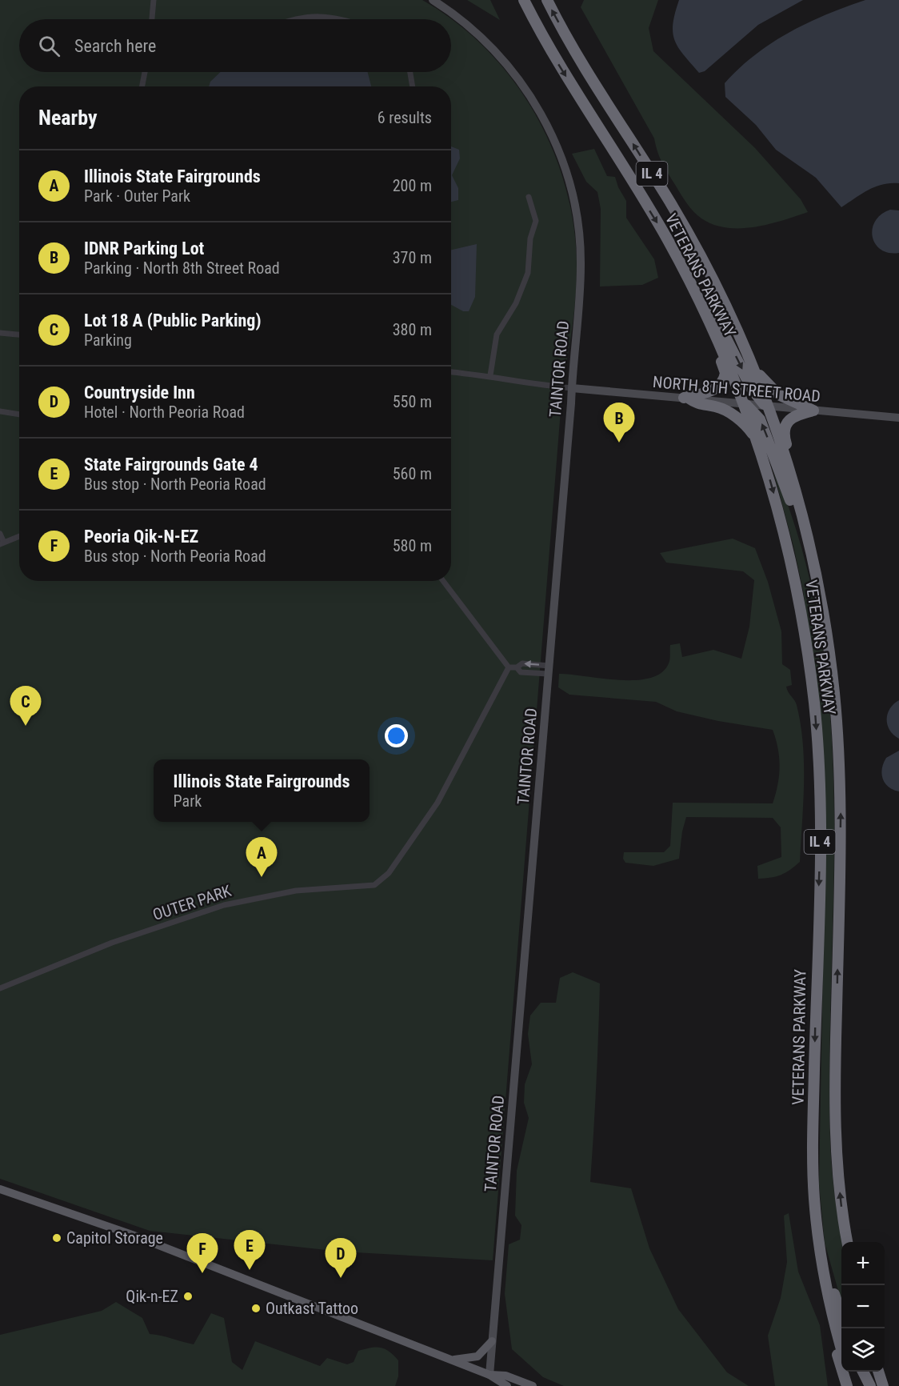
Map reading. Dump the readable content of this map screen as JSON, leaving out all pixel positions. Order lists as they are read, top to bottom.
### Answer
{
  "streets": {
    "highway": ["IL 4", "VETERANS PARKWAY"],
    "main road": ["TAINTOR ROAD", "NORTH 8TH STREET ROAD"],
    "street": ["OUTER PARK"]
  },
  "crossings": [
    ["VETERANS PARKWAY", "NORTH 8TH STREET ROAD"],
    ["TAINTOR ROAD", "NORTH 8TH STREET ROAD"]
  ],
  "places": ["Capitol Storage", "Qik-n-EZ", "Outkast Tattoo"],
  "page": {
    "search": "Search here",
    "heading": ["Nearby", "6 results"],
    "list": [
      {
        "mark": "A",
        "name": "Illinois State Fairgrounds",
        "note": "Park · Outer Park",
        "value": "200 m"
      },
      {
        "mark": "B",
        "name": "IDNR Parking Lot",
        "note": "Parking · North 8th Street Road",
        "value": "370 m"
      },
      {
        "mark": "C",
        "name": "Lot 18 A (Public Parking)",
        "note": "Parking",
        "value": "380 m"
      },
      {
        "mark": "D",
        "name": "Countryside Inn",
        "note": "Hotel · North Peoria Road",
        "value": "550 m"
      },
      {
        "mark": "E",
        "name": "State Fairgrounds Gate 4",
        "note": "Bus stop · North Peoria Road",
        "value": "560 m"
      },
      {
        "mark": "F",
        "name": "Peoria Qik-N-EZ",
        "note": "Bus stop · North Peoria Road",
        "value": "580 m"
      }
    ],
    "pins": [
      "B",
      "C",
      "A",
      "E",
      "F",
      "D"
    ],
    "popup": ["Illinois State Fairgrounds", "Park"],
    "map_buttons": ["+", "−"]
  }
}
